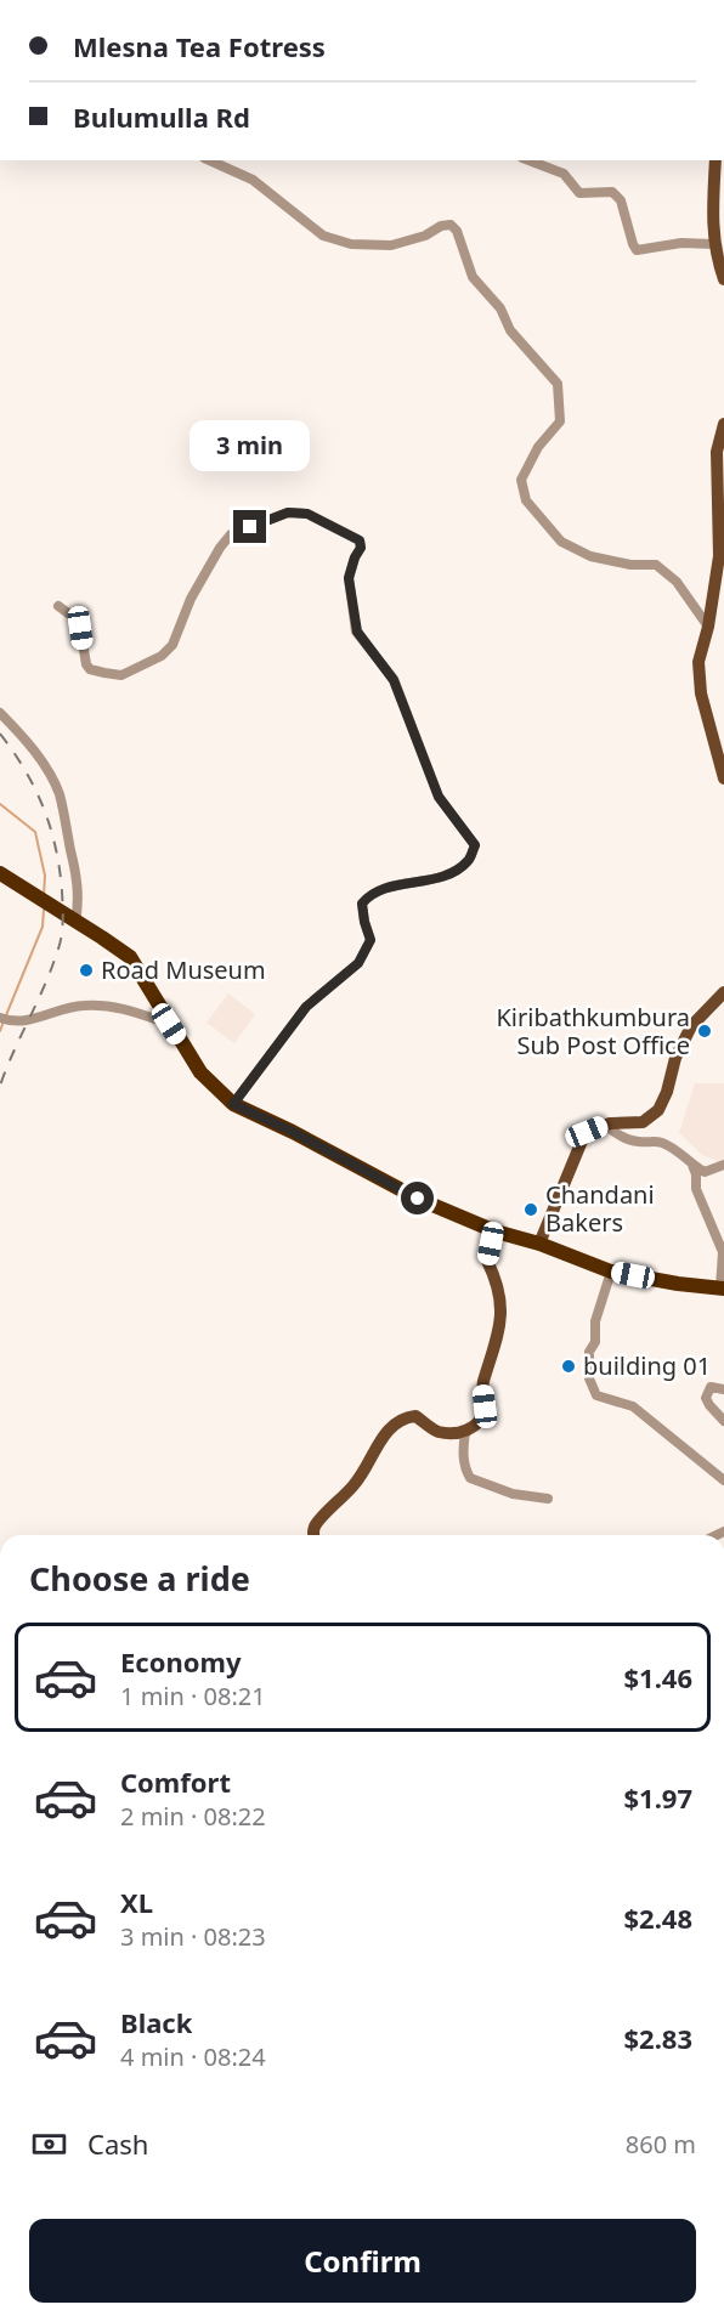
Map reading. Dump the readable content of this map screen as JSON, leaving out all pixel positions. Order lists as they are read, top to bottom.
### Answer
{
  "places": [
    "Road Museum",
    "Kiribathkumbura Sub Post Office",
    "Chandani Bakers",
    "building 01"
  ],
  "page": {
    "banner": ["Mlesna Tea Fotress", "Bulumulla Rd"],
    "bubble": "3 min",
    "heading": "Choose a ride",
    "list": [
      {
        "name": "Economy",
        "note": "1 min · 08:21",
        "value": "$1.46"
      },
      {
        "name": "Comfort",
        "note": "2 min · 08:22",
        "value": "$1.97"
      },
      {
        "name": "XL",
        "note": "3 min · 08:23",
        "value": "$2.48"
      },
      {
        "name": "Black",
        "note": "4 min · 08:24",
        "value": "$2.83"
      }
    ],
    "pay": ["Cash", "860 m"],
    "buttons": "Confirm"
  }
}
